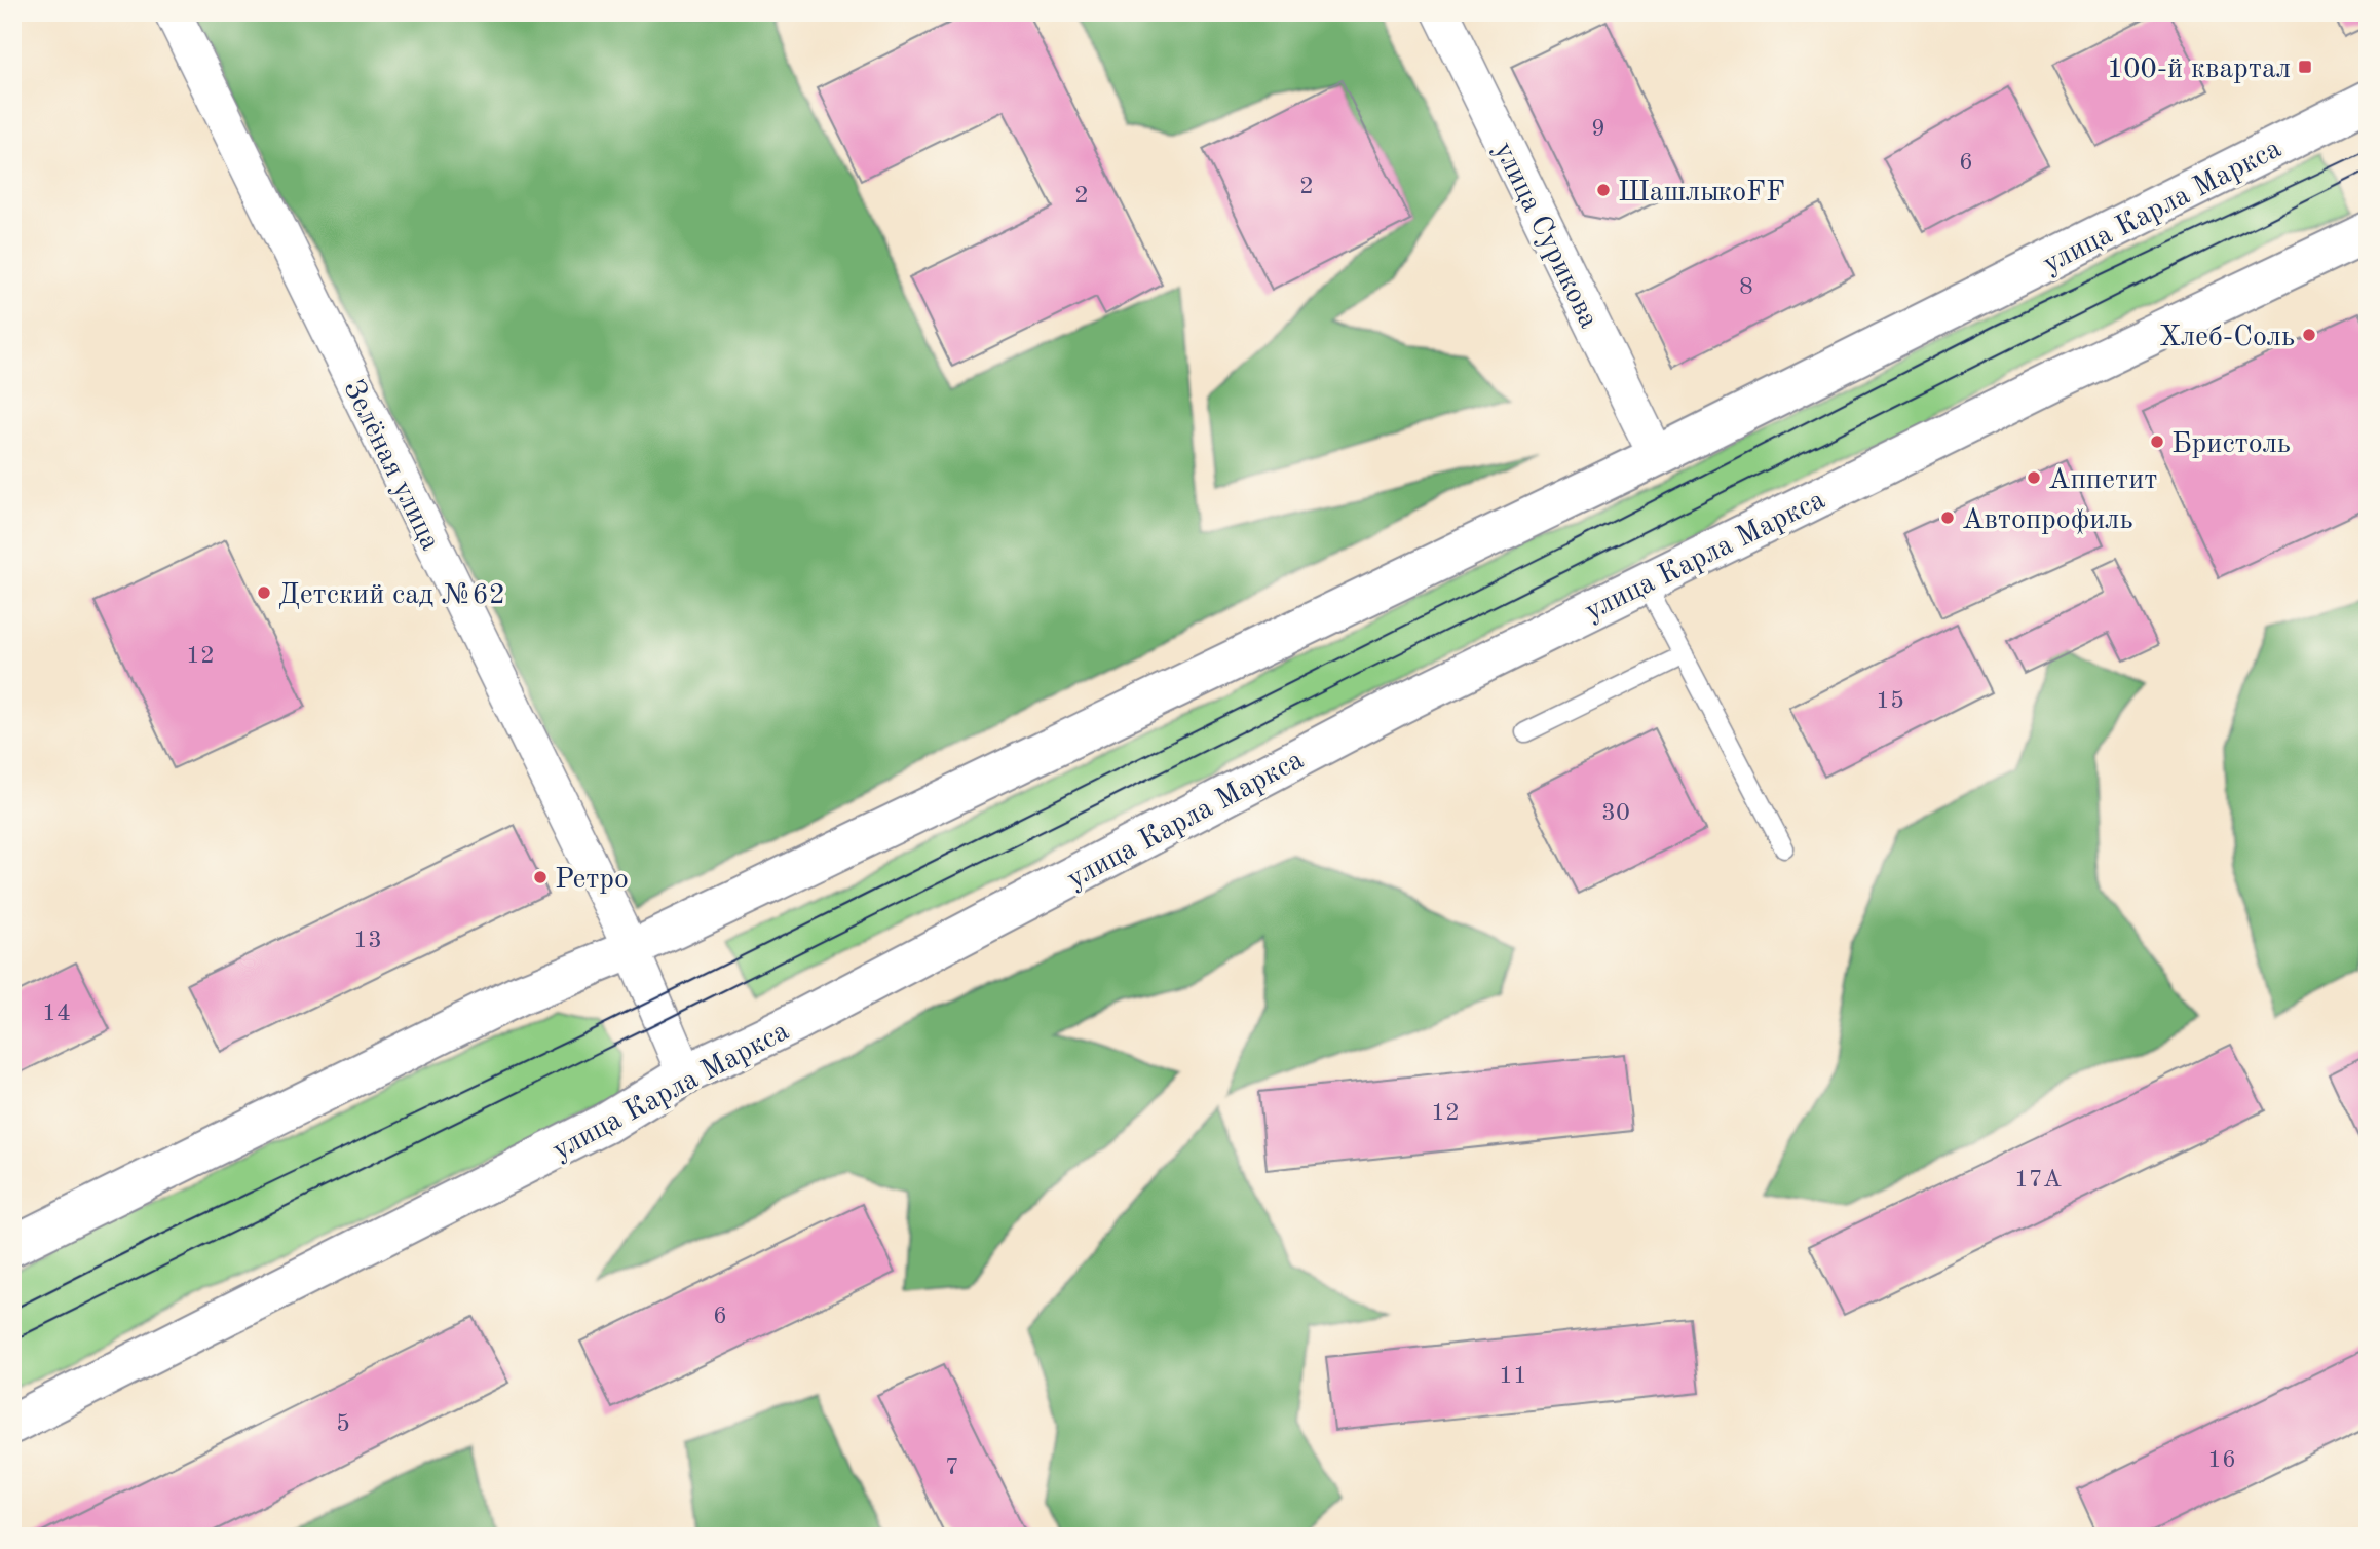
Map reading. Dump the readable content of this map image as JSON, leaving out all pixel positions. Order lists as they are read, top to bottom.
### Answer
{
  "streets": {
    "street": ["улица Карла Маркса", "улица Сурикова", "Зелёная улица"]
  },
  "crossings": [
    ["улица Карла Маркса", "улица Сурикова"],
    ["улица Карла Маркса", "Зелёная улица"]
  ],
  "places": {
    "transit": ["100-й квартал"],
    "other": [
      "ШашлыкoFF",
      "Хлеб-Соль",
      "Бристоль",
      "Аппетит",
      "Автопрофиль",
      "Детский сад №62",
      "Ретро"
    ]
  },
  "house_numbers": [
    "9",
    "6",
    "2",
    "2",
    "8",
    "12",
    "15",
    "30",
    "13",
    "14",
    "12",
    "17А",
    "6",
    "11",
    "5",
    "16",
    "7"
  ]
}
